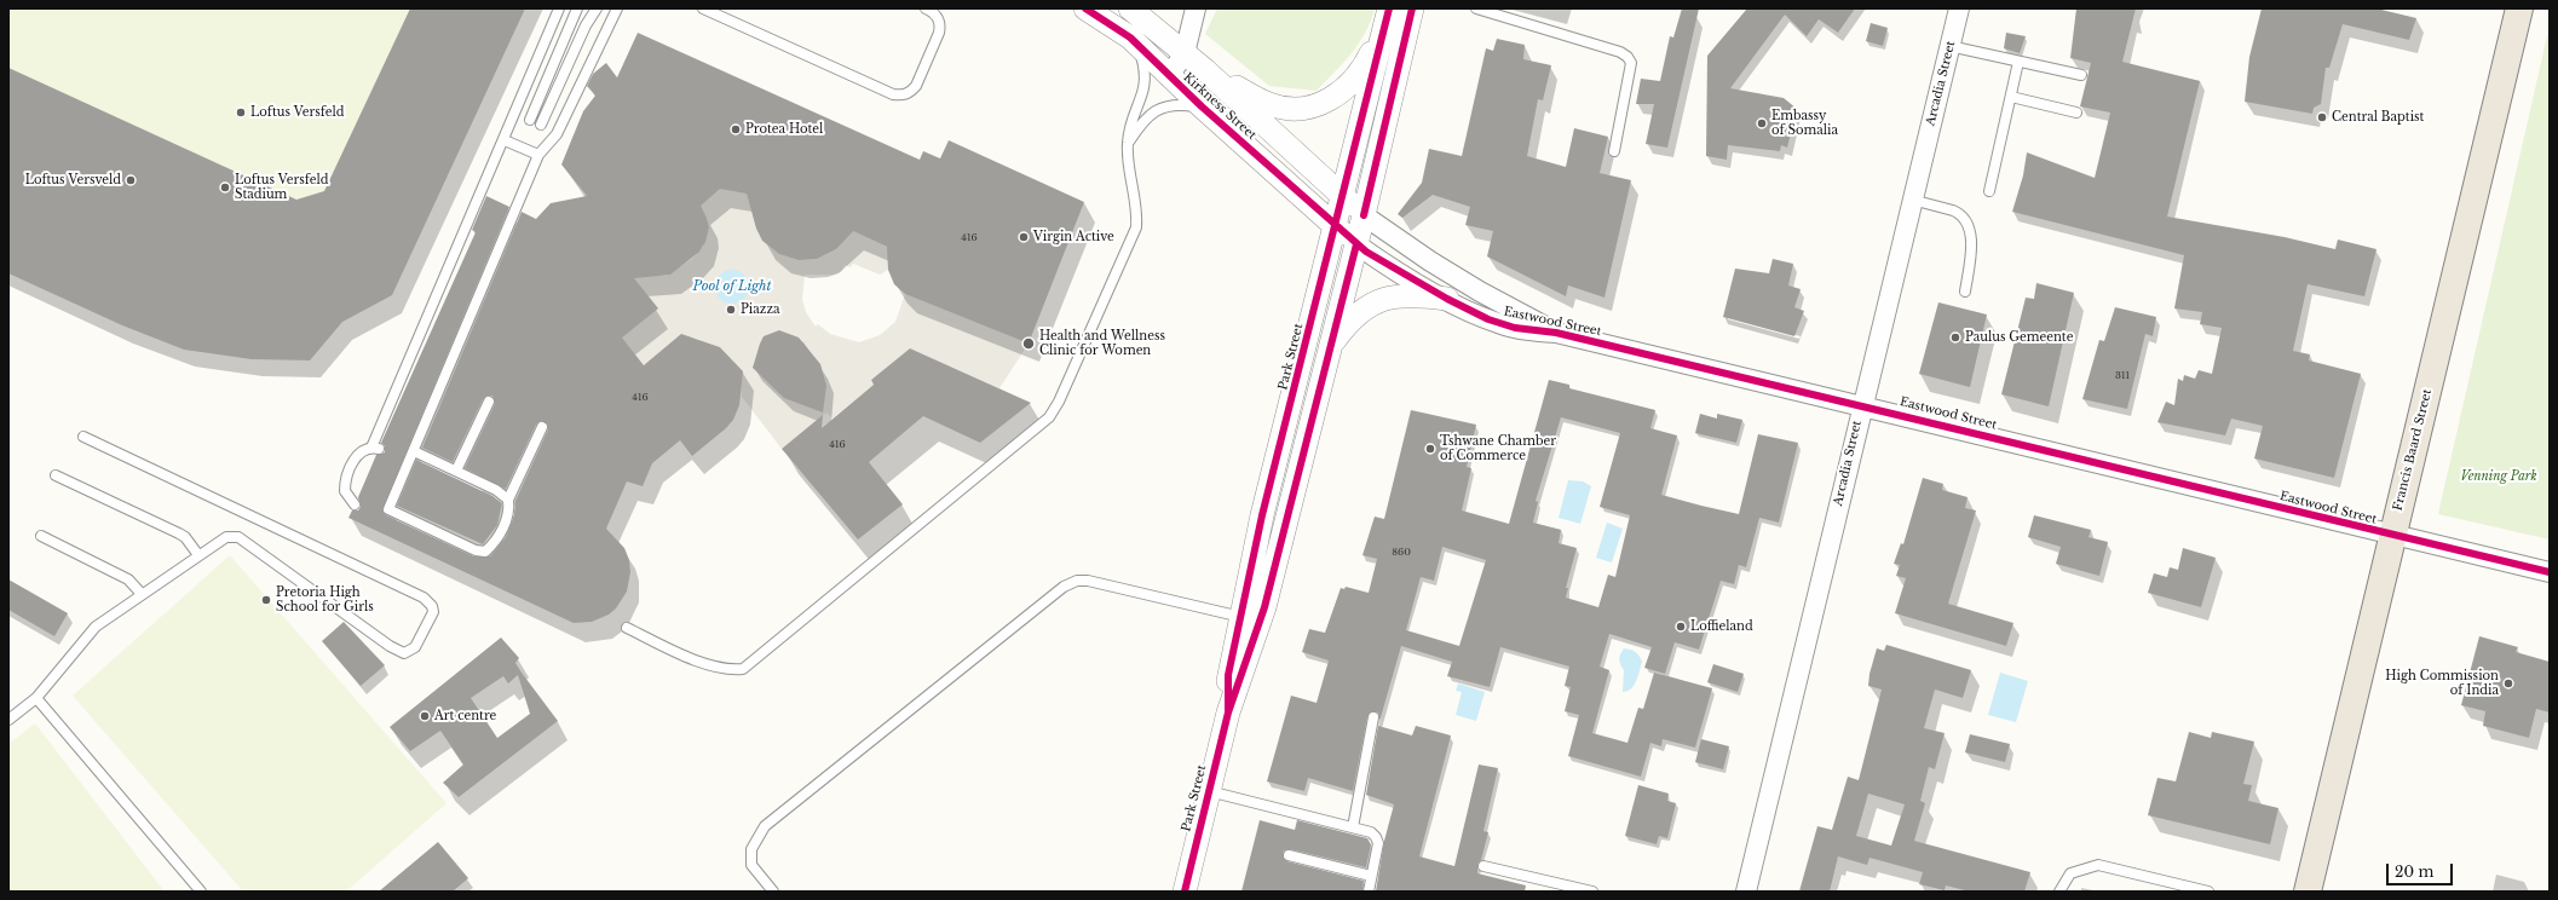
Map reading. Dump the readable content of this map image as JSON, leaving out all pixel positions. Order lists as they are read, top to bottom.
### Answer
{
  "streets": {
    "main road": ["Francis Baard Street"],
    "street": [
      "Arcadia Street",
      "Kirkness Street",
      "Eastwood Street",
      "Park Street"
    ]
  },
  "crossings": [
    ["Arcadia Street", "Eastwood Street"],
    ["Kirkness Street", "Eastwood Street"],
    ["Kirkness Street", "Park Street"],
    ["Eastwood Street", "Park Street"],
    ["Eastwood Street", "Francis Baard Street"]
  ],
  "water": ["Pool of Light"],
  "parks": ["Venning Park"],
  "places": [
    "Loftus Versfeld",
    "Central Baptist",
    "Embassy of Somalia",
    "Protea Hotel",
    "Loftus Versveld",
    "Loftus Versfeld Stadium",
    "Virgin Active",
    "Piazza",
    "Paulus Gemeente",
    "Health and Wellness Clinic for Women",
    "Tshwane Chamber of Commerce",
    "Pretoria High School for Girls",
    "Loffieland",
    "High Commission of India",
    "Art centre"
  ],
  "house_numbers": [
    "416",
    "311",
    "416",
    "416",
    "860"
  ],
  "scale_bar": "20 m"
}
